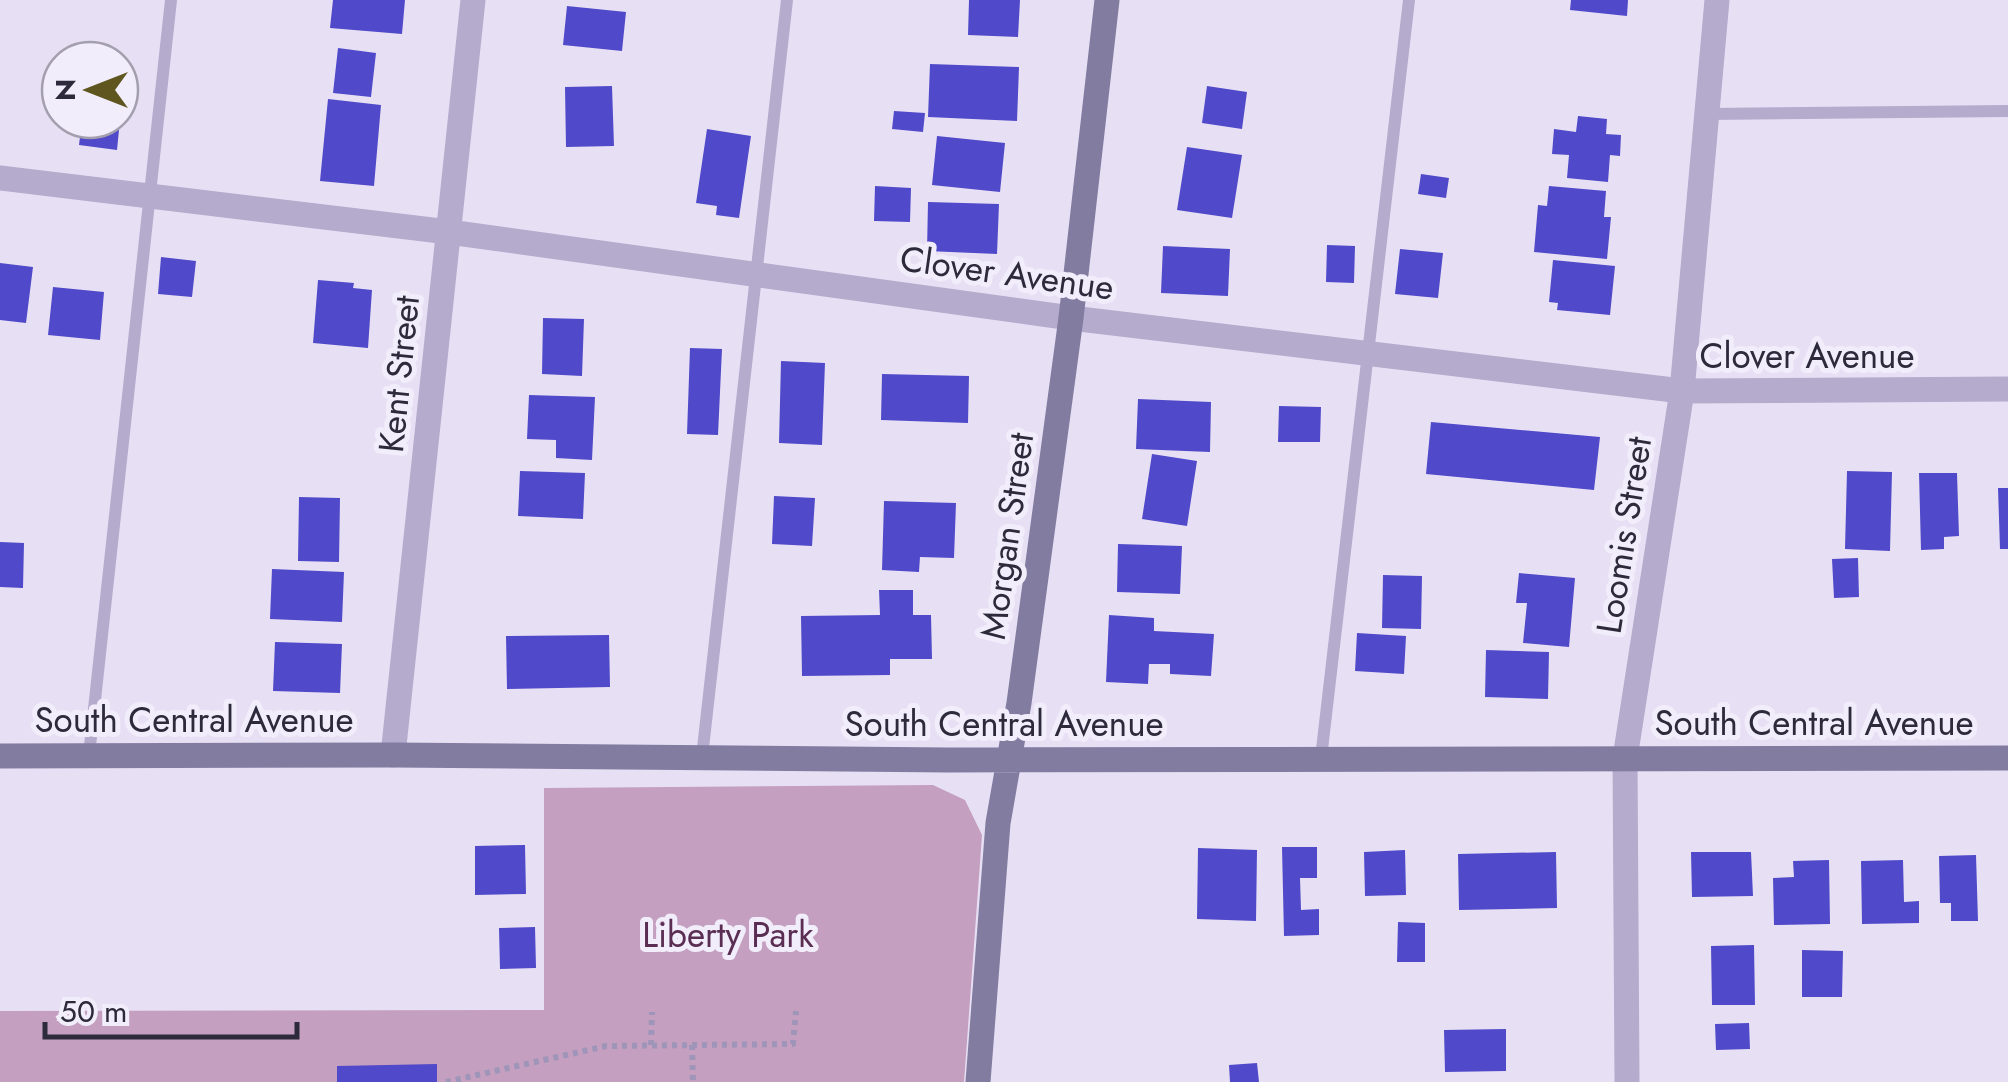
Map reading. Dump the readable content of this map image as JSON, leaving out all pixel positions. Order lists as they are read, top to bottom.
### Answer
{
  "streets": {
    "main road": ["Morgan Street", "South Central Avenue"],
    "street": ["Clover Avenue", "Kent Street", "Loomis Street"]
  },
  "crossings": [
    ["Clover Avenue", "Kent Street"],
    ["Clover Avenue", "Loomis Street"],
    ["Clover Avenue", "Morgan Street"],
    ["Kent Street", "South Central Avenue"],
    ["Loomis Street", "South Central Avenue"],
    ["Morgan Street", "South Central Avenue"]
  ],
  "parks": ["Liberty Park"],
  "scale_bar": "50 m",
  "north": "left"
}
